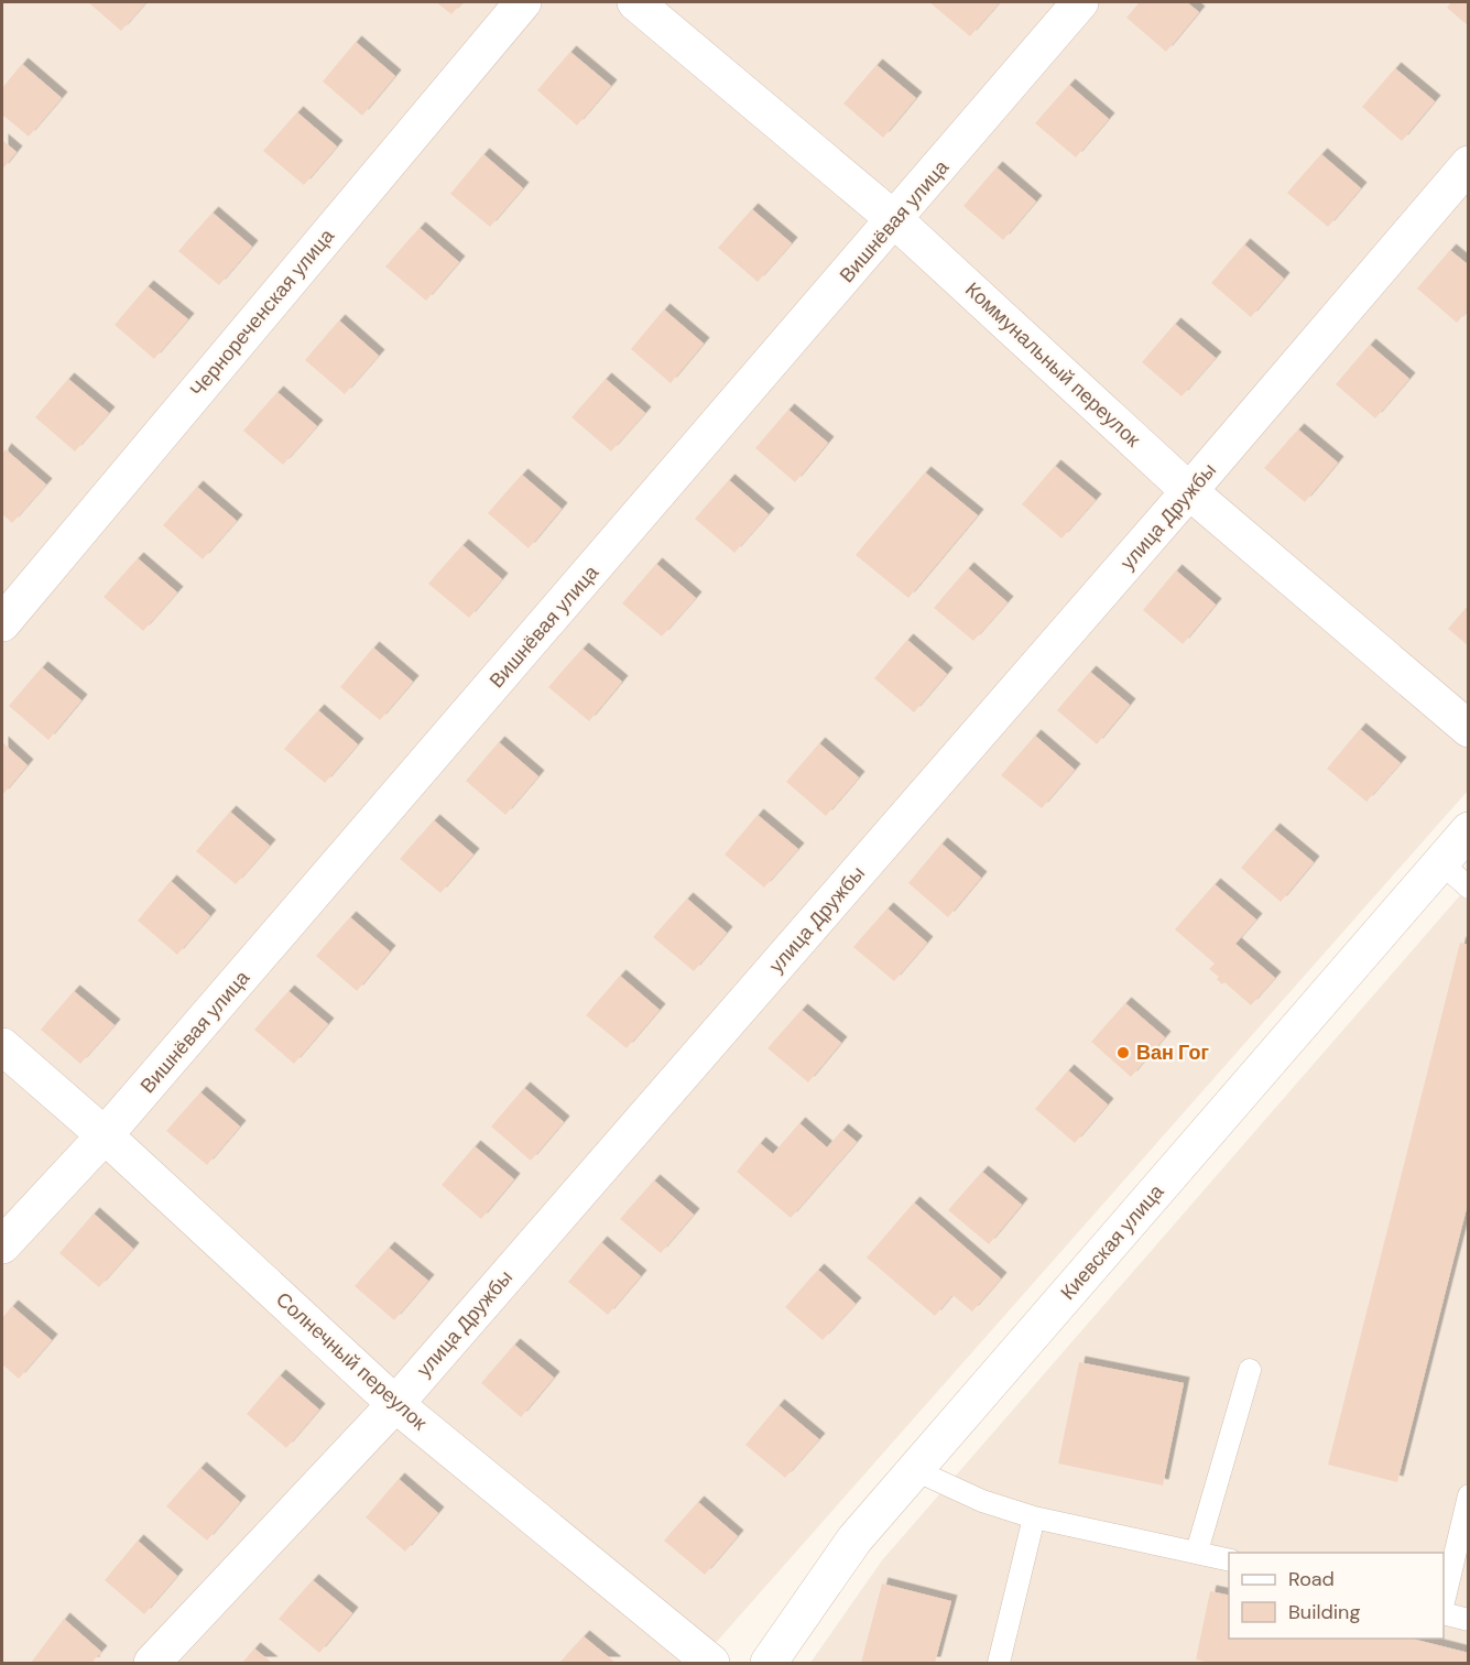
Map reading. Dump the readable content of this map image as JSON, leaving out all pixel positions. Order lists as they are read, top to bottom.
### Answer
{
  "streets": {
    "street": [
      "Вишнёвая улица",
      "Чернореченская улица",
      "Коммунальный переулок",
      "улица Дружбы",
      "Киевская улица",
      "Солнечный переулок"
    ]
  },
  "crossings": [
    ["Вишнёвая улица", "Коммунальный переулок"],
    ["Вишнёвая улица", "Солнечный переулок"],
    ["Коммунальный переулок", "улица Дружбы"],
    ["улица Дружбы", "Солнечный переулок"]
  ],
  "places": ["Ван Гог"],
  "legend": ["Road", "Building"]
}
